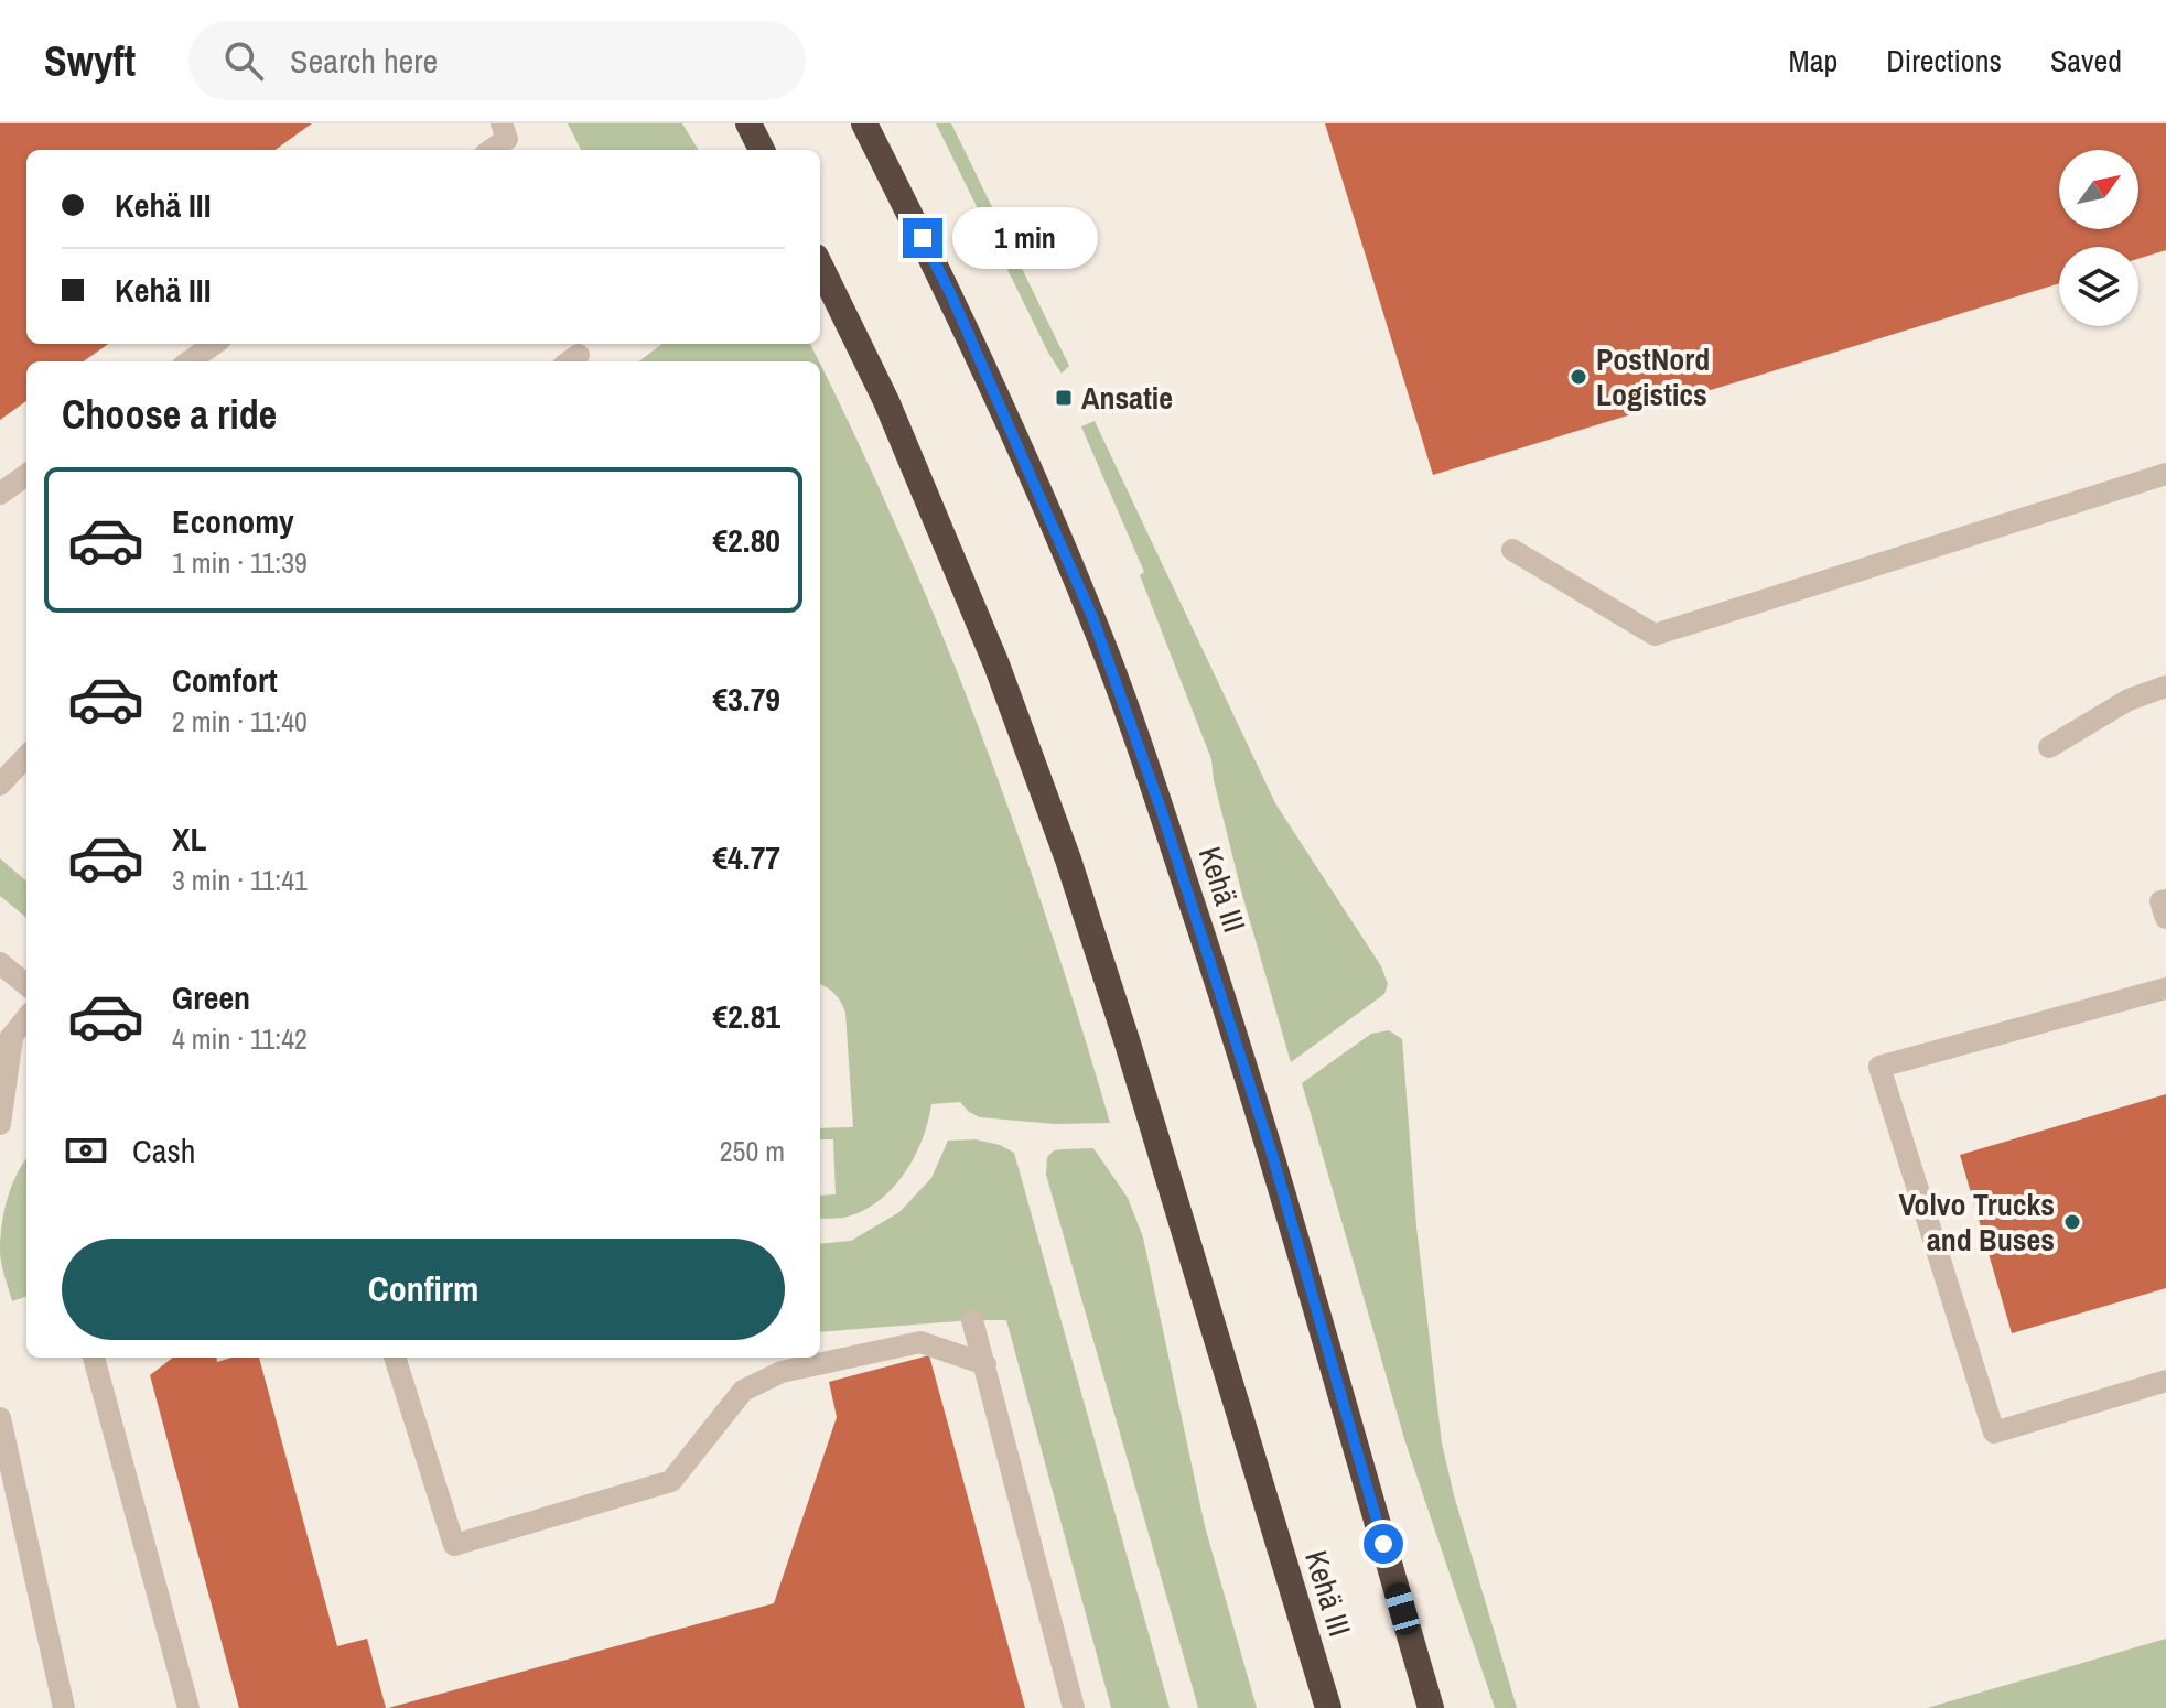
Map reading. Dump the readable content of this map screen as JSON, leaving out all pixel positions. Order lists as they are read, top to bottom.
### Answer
{
  "streets": {
    "highway": ["Kehä III"]
  },
  "places": {
    "other": ["PostNord Logistics", "Volvo Trucks and Buses"],
    "transit": ["Ansatie"]
  },
  "north": "top right",
  "page": {
    "header": "Swyft",
    "search": "Search here",
    "nav": ["Map", "Directions", "Saved"],
    "banner": ["Kehä III", "Kehä III"],
    "bubble": "1 min",
    "heading": "Choose a ride",
    "list": [
      {
        "name": "Economy",
        "note": "1 min · 11:39",
        "value": "€2.80"
      },
      {
        "name": "Comfort",
        "note": "2 min · 11:40",
        "value": "€3.79"
      },
      {
        "name": "XL",
        "note": "3 min · 11:41",
        "value": "€4.77"
      },
      {
        "name": "Green",
        "note": "4 min · 11:42",
        "value": "€2.81"
      }
    ],
    "pay": ["Cash", "250 m"],
    "buttons": "Confirm"
  }
}
